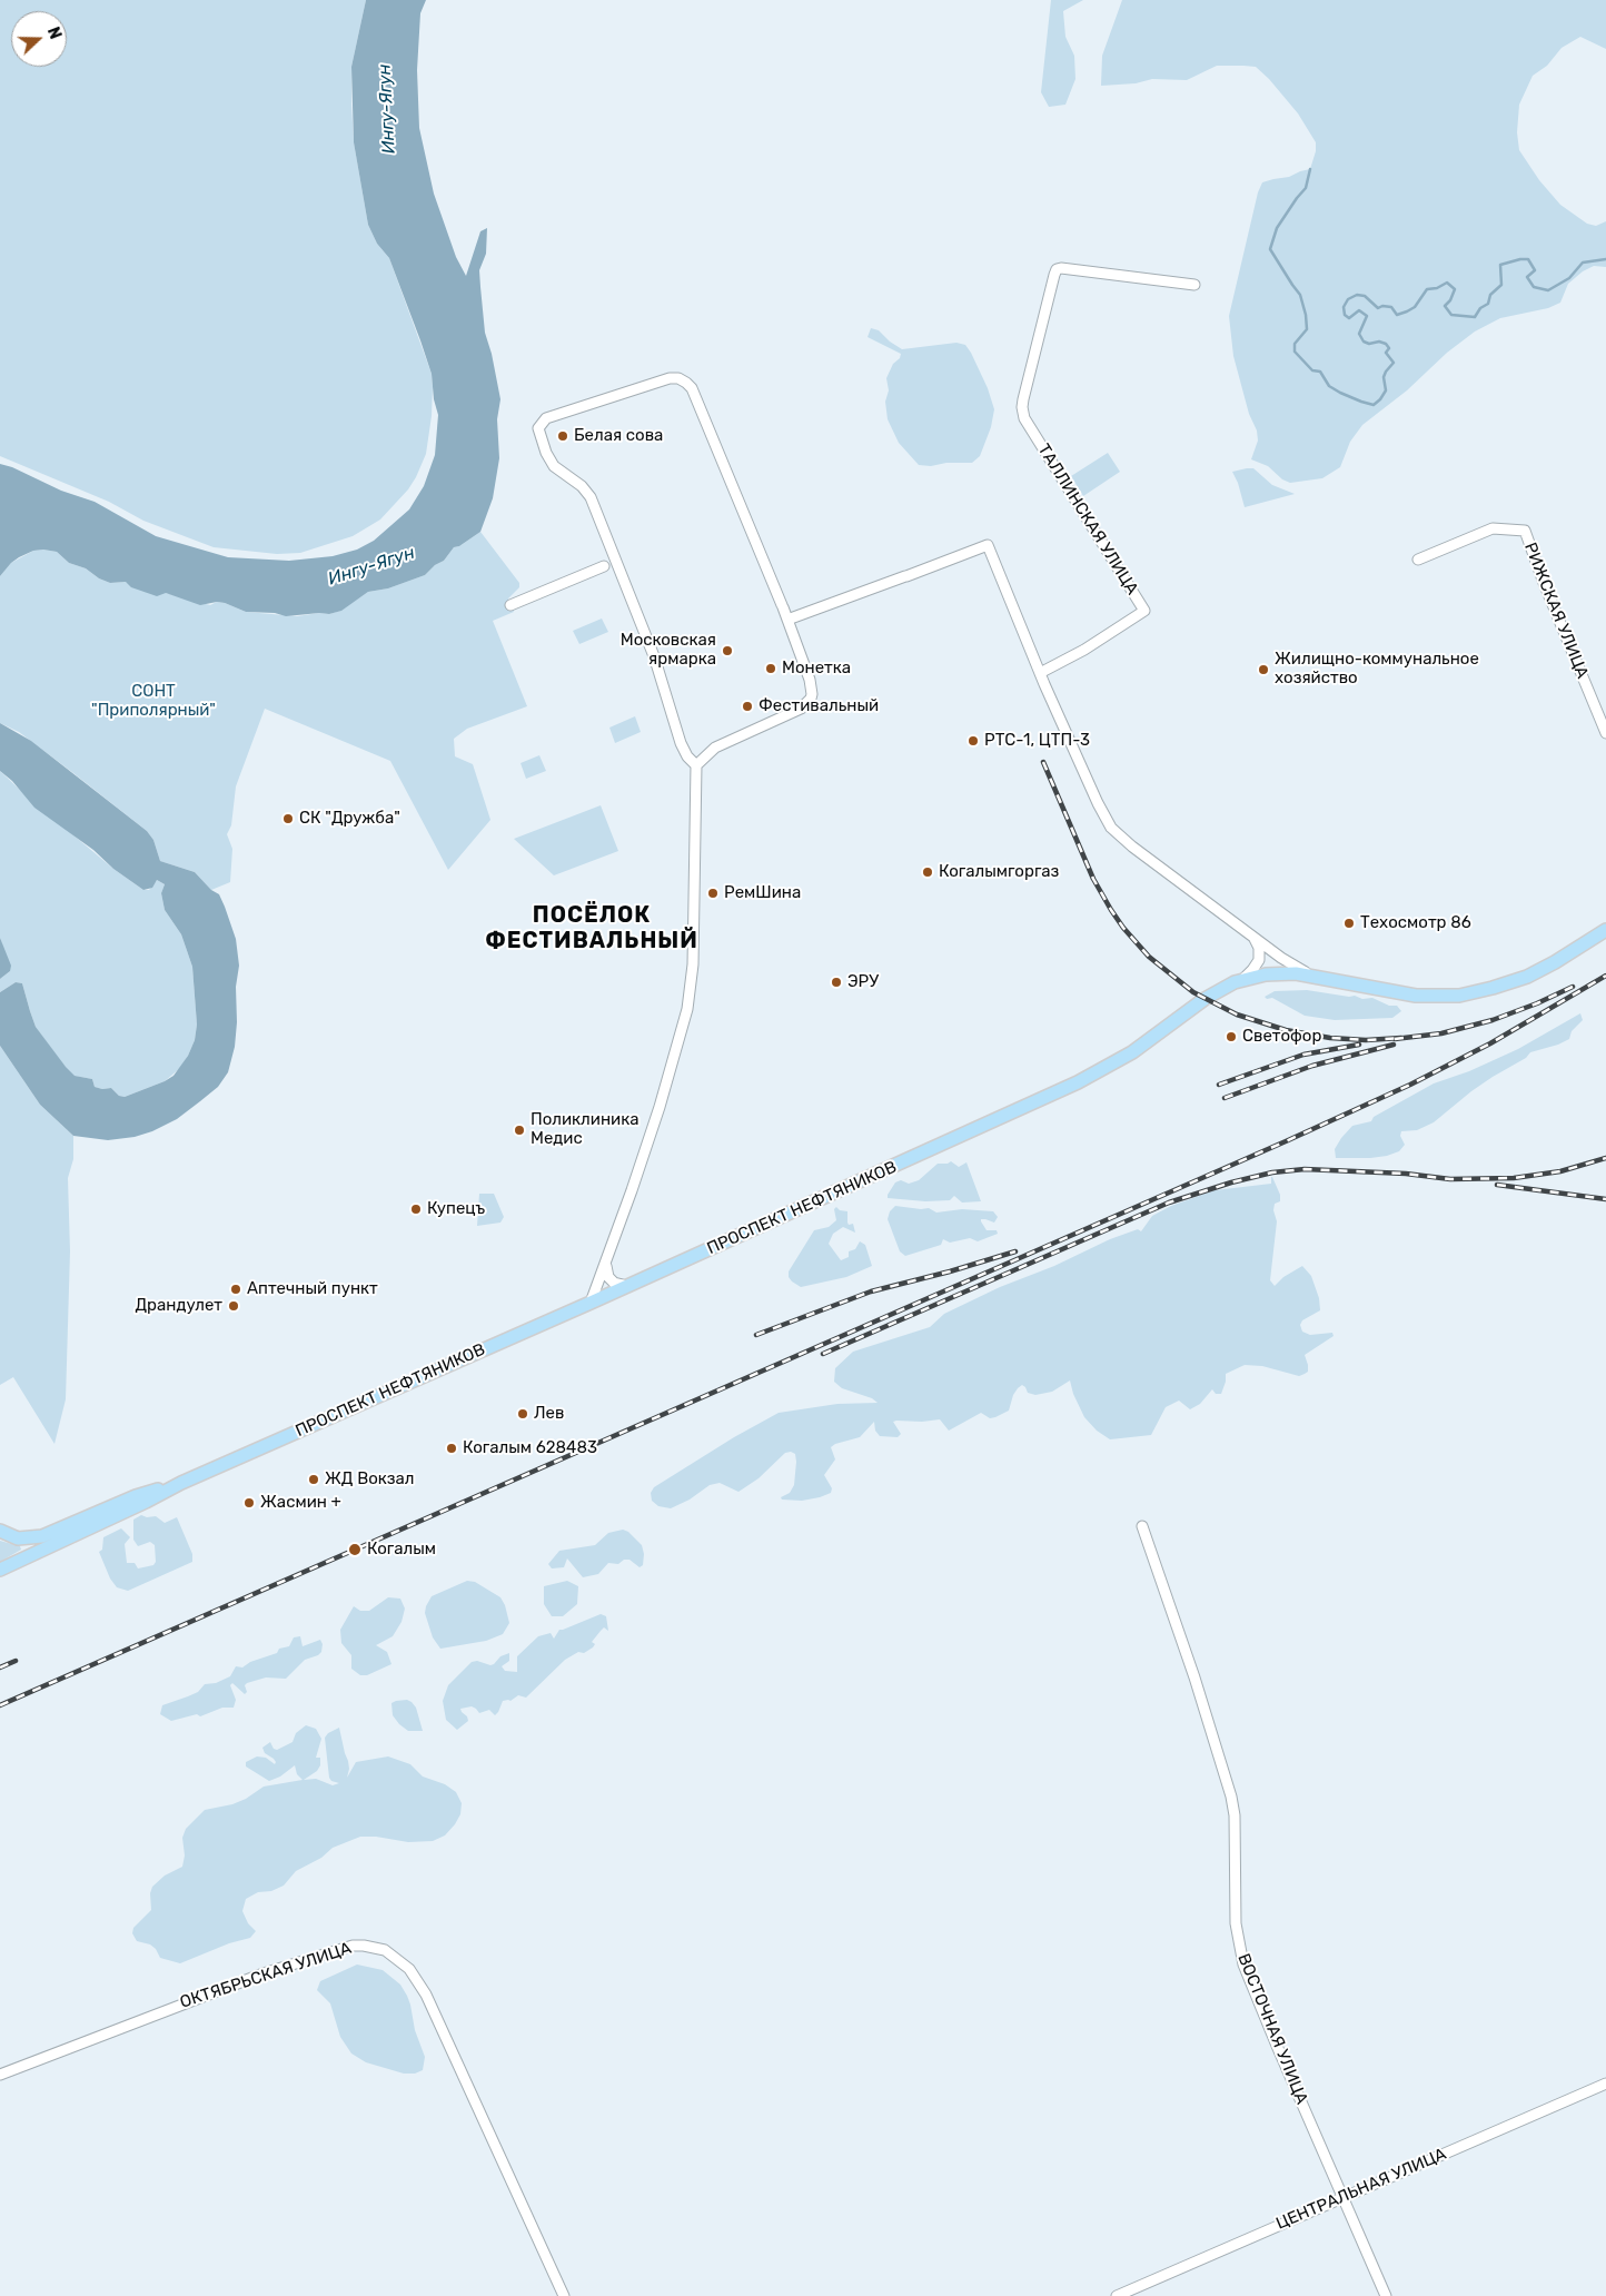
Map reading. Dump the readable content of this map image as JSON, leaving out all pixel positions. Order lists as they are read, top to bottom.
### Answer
{
  "streets": {
    "main road": ["ПРОСПЕКТ НЕФТЯНИКОВ"],
    "street": [
      "ТАЛЛИНСКАЯ УЛИЦА",
      "РИЖСКАЯ УЛИЦА",
      "ОКТЯБРЬСКАЯ УЛИЦА",
      "ВОСТОЧНАЯ УЛИЦА",
      "ЦЕНТРАЛЬНАЯ УЛИЦА"
    ]
  },
  "crossings": [
    ["ВОСТОЧНАЯ УЛИЦА", "ЦЕНТРАЛЬНАЯ УЛИЦА"]
  ],
  "districts": ["ПОСЁЛОК ФЕСТИВАЛЬНЫЙ"],
  "water": ["Ингу-Ягун"],
  "parks": ["СОНТ \"Приполярный\""],
  "places": [
    "Белая сова",
    "Московская ярмарка",
    "Монетка",
    "Жилищно-коммунальное хозяйство",
    "Фестивальный",
    "РТС-1, ЦТП-3",
    "СК \"Дружба\"",
    "Когалымгоргаз",
    "РемШина",
    "Техосмотр 86",
    "ЭРУ",
    "Светофор",
    "Поликлиника Медис",
    "Купецъ",
    "Аптечный пункт",
    "Драндулет",
    "Лев",
    "Когалым 628483",
    "ЖД Вокзал",
    "Жасмин +",
    "Когалым"
  ],
  "north": "right"
}
